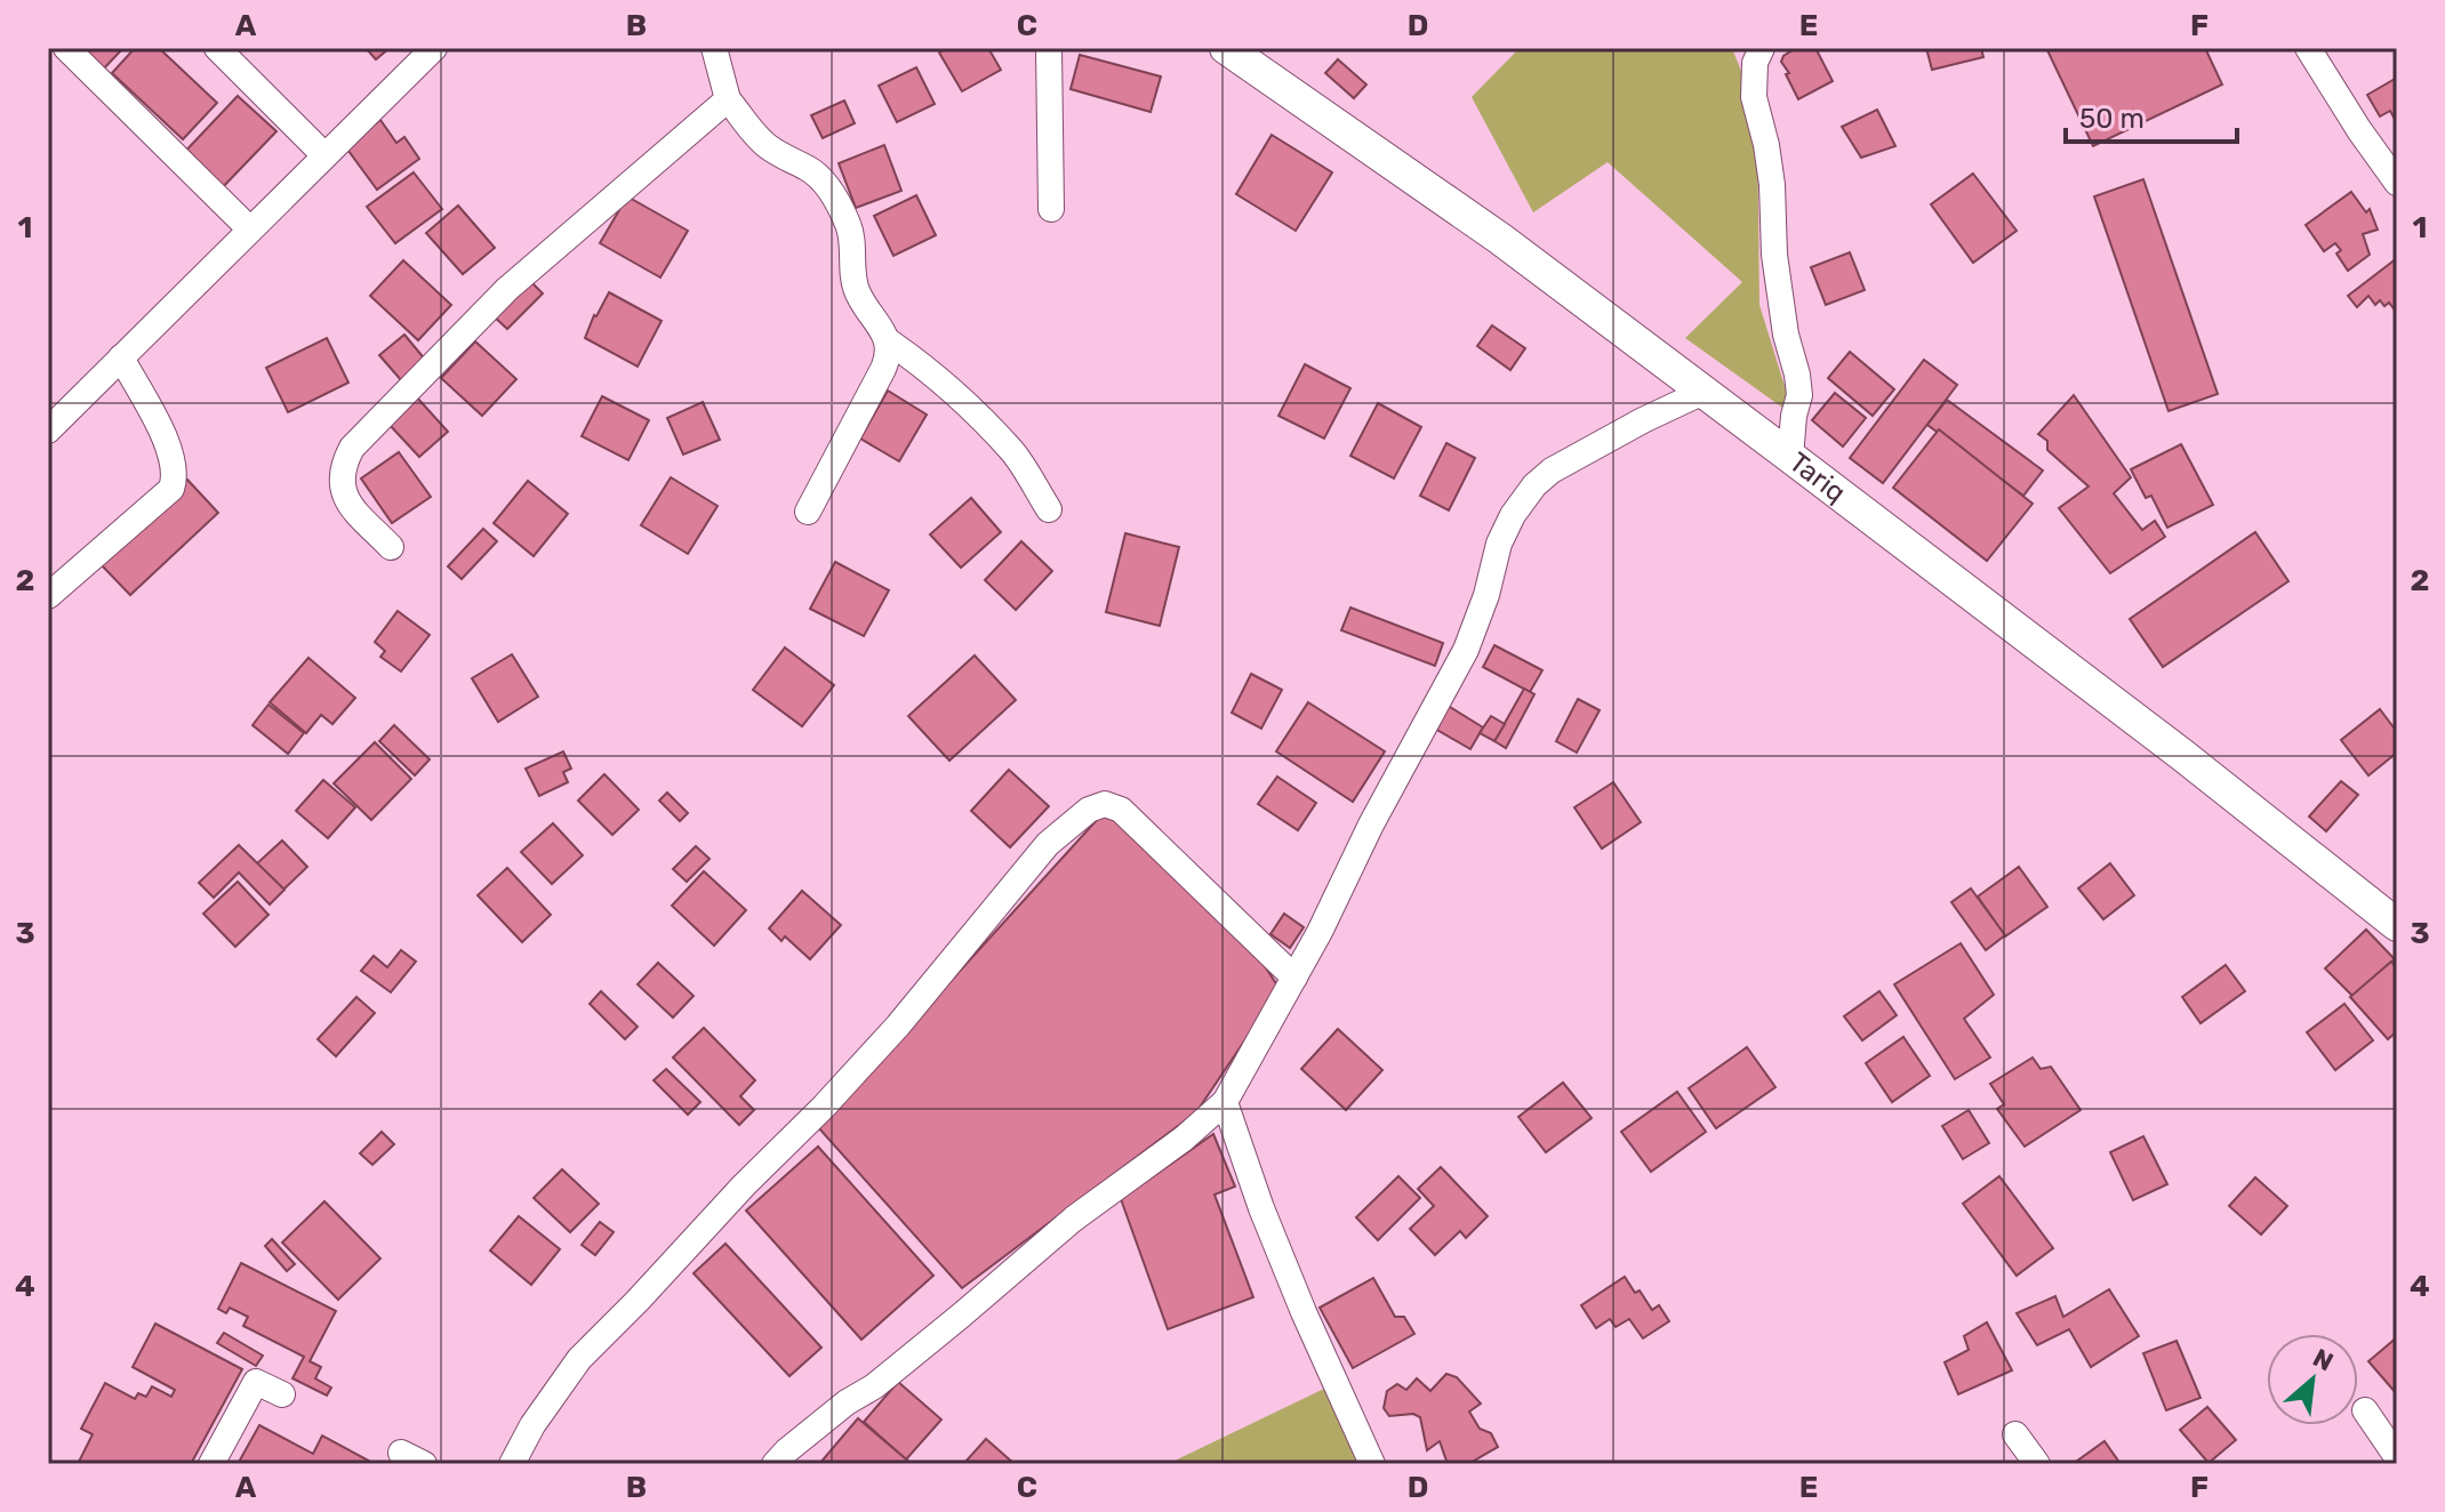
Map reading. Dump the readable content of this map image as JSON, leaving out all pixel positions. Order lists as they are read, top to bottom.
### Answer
{
  "streets": {
    "main road": ["Tariq"]
  },
  "scale_bar": "50 m",
  "north": "top right",
  "grid": {
    "columns": [
      "A",
      "B",
      "C",
      "D",
      "E",
      "F"
    ],
    "rows": [
      "1",
      "2",
      "3",
      "4"
    ]
  }
}
